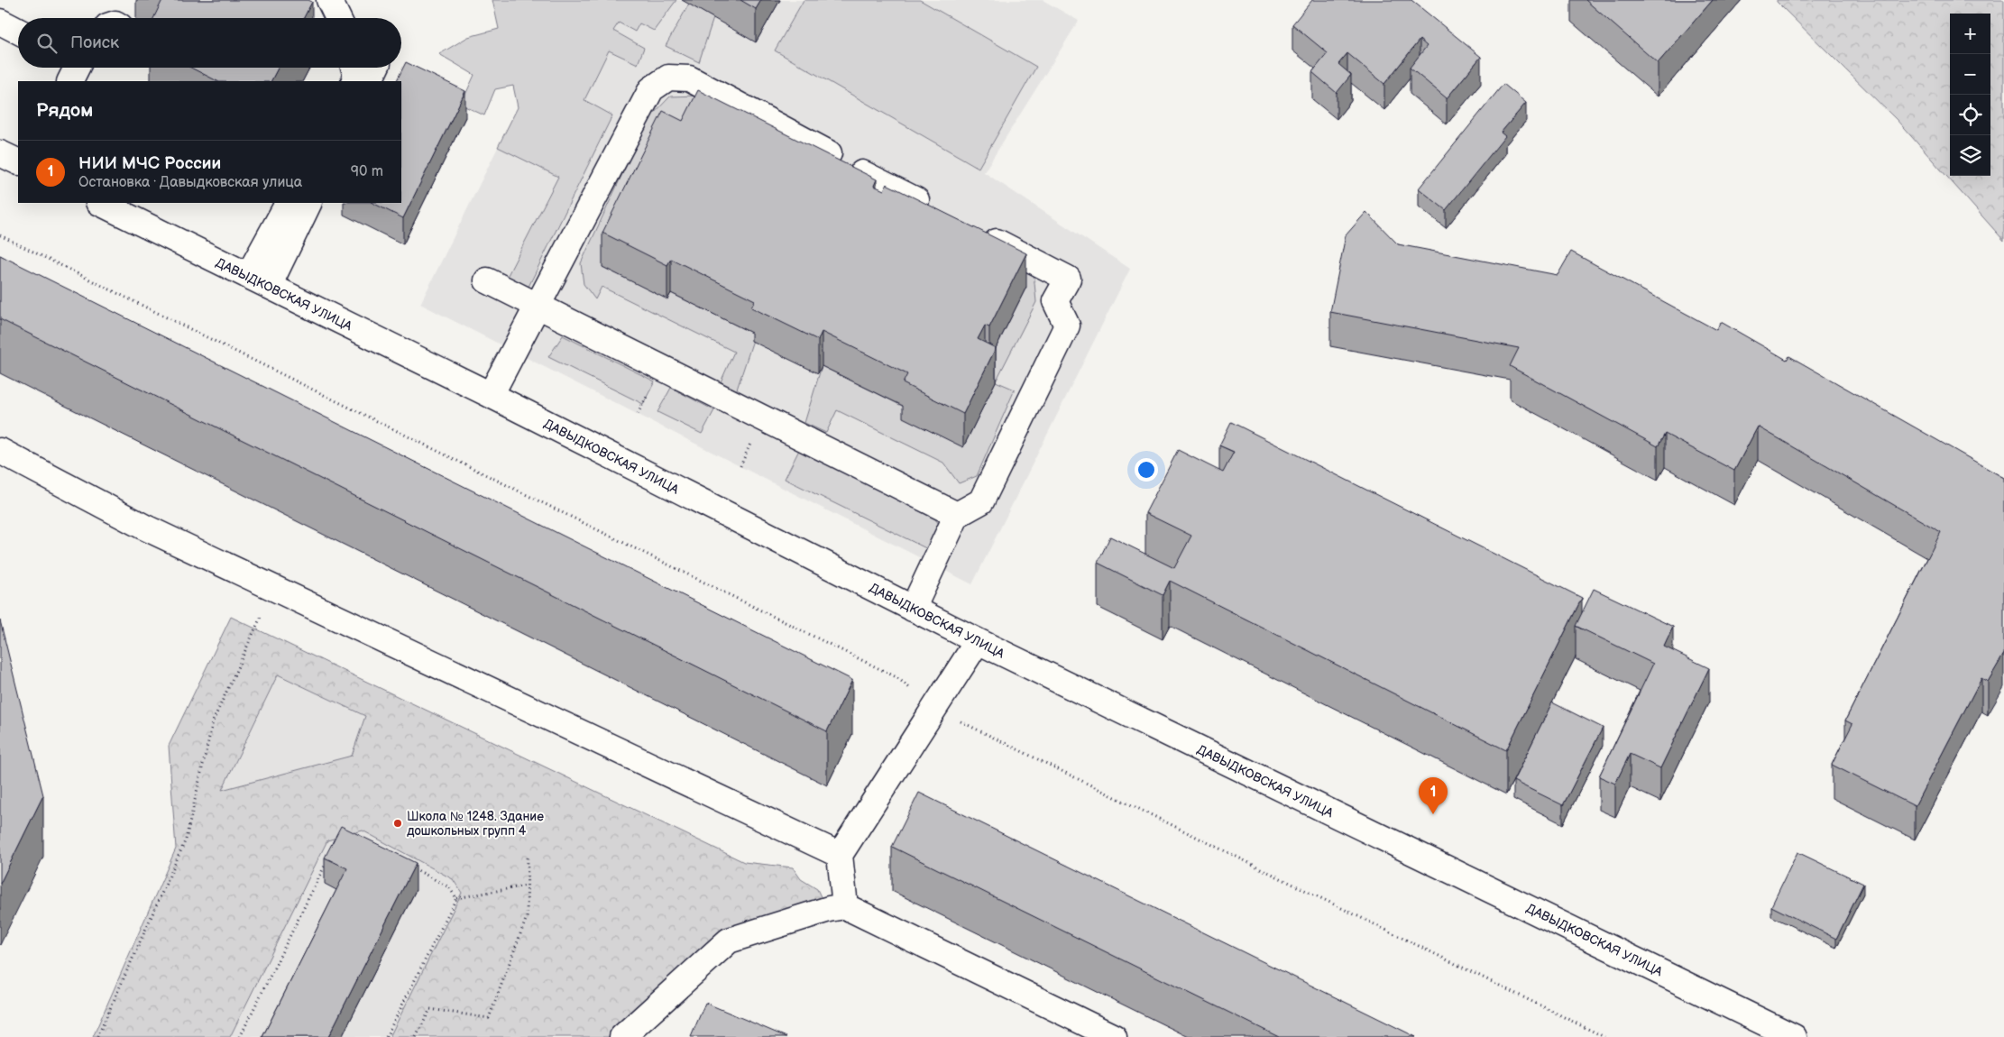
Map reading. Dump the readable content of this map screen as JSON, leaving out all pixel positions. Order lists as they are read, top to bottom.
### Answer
{
  "streets": {
    "street": ["ДАВЫДКОВСКАЯ УЛИЦА"]
  },
  "places": ["Школа № 1248. Здание дошкольных групп 4"],
  "page": {
    "map_buttons": ["+", "−"],
    "search": "Поиск",
    "heading": "Рядом",
    "list": [
      {
        "mark": "1",
        "name": "НИИ МЧС России",
        "note": "Остановка · Давыдковская улица",
        "value": "90 m"
      }
    ],
    "pins": "1"
  }
}
